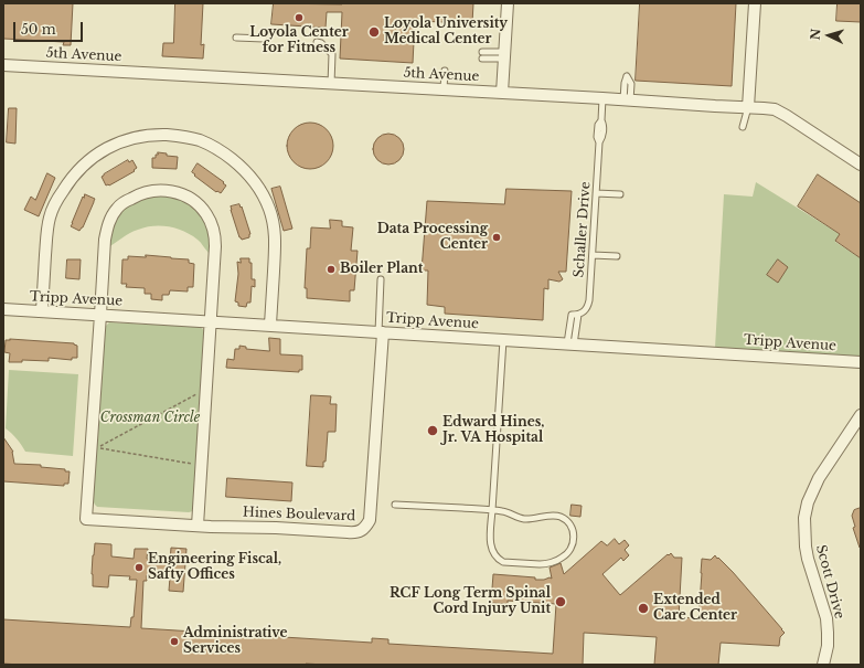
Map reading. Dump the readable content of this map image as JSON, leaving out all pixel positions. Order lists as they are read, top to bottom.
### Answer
{
  "streets": {
    "street": [
      "5th Avenue",
      "Tripp Avenue",
      "Hines Boulevard",
      "Scott Drive"
    ],
    "lane": ["Schaller Drive"]
  },
  "crossings": [
    ["5th Avenue", "Schaller Drive"],
    ["Schaller Drive", "Tripp Avenue"],
    ["Tripp Avenue", "Hines Boulevard"]
  ],
  "parks": ["Crossman Circle"],
  "places": [
    "Loyola Center for Fitness",
    "Loyola University Medical Center",
    "Data Processing Center",
    "Boiler Plant",
    "Edward Hines, Jr. VA Hospital",
    "Engineering Fiscal, Safty Offices",
    "RCF Long Term Spinal Cord Injury Unit",
    "Extended Care Center",
    "Administrative Services"
  ],
  "scale_bar": "50 m",
  "north": "left"
}
